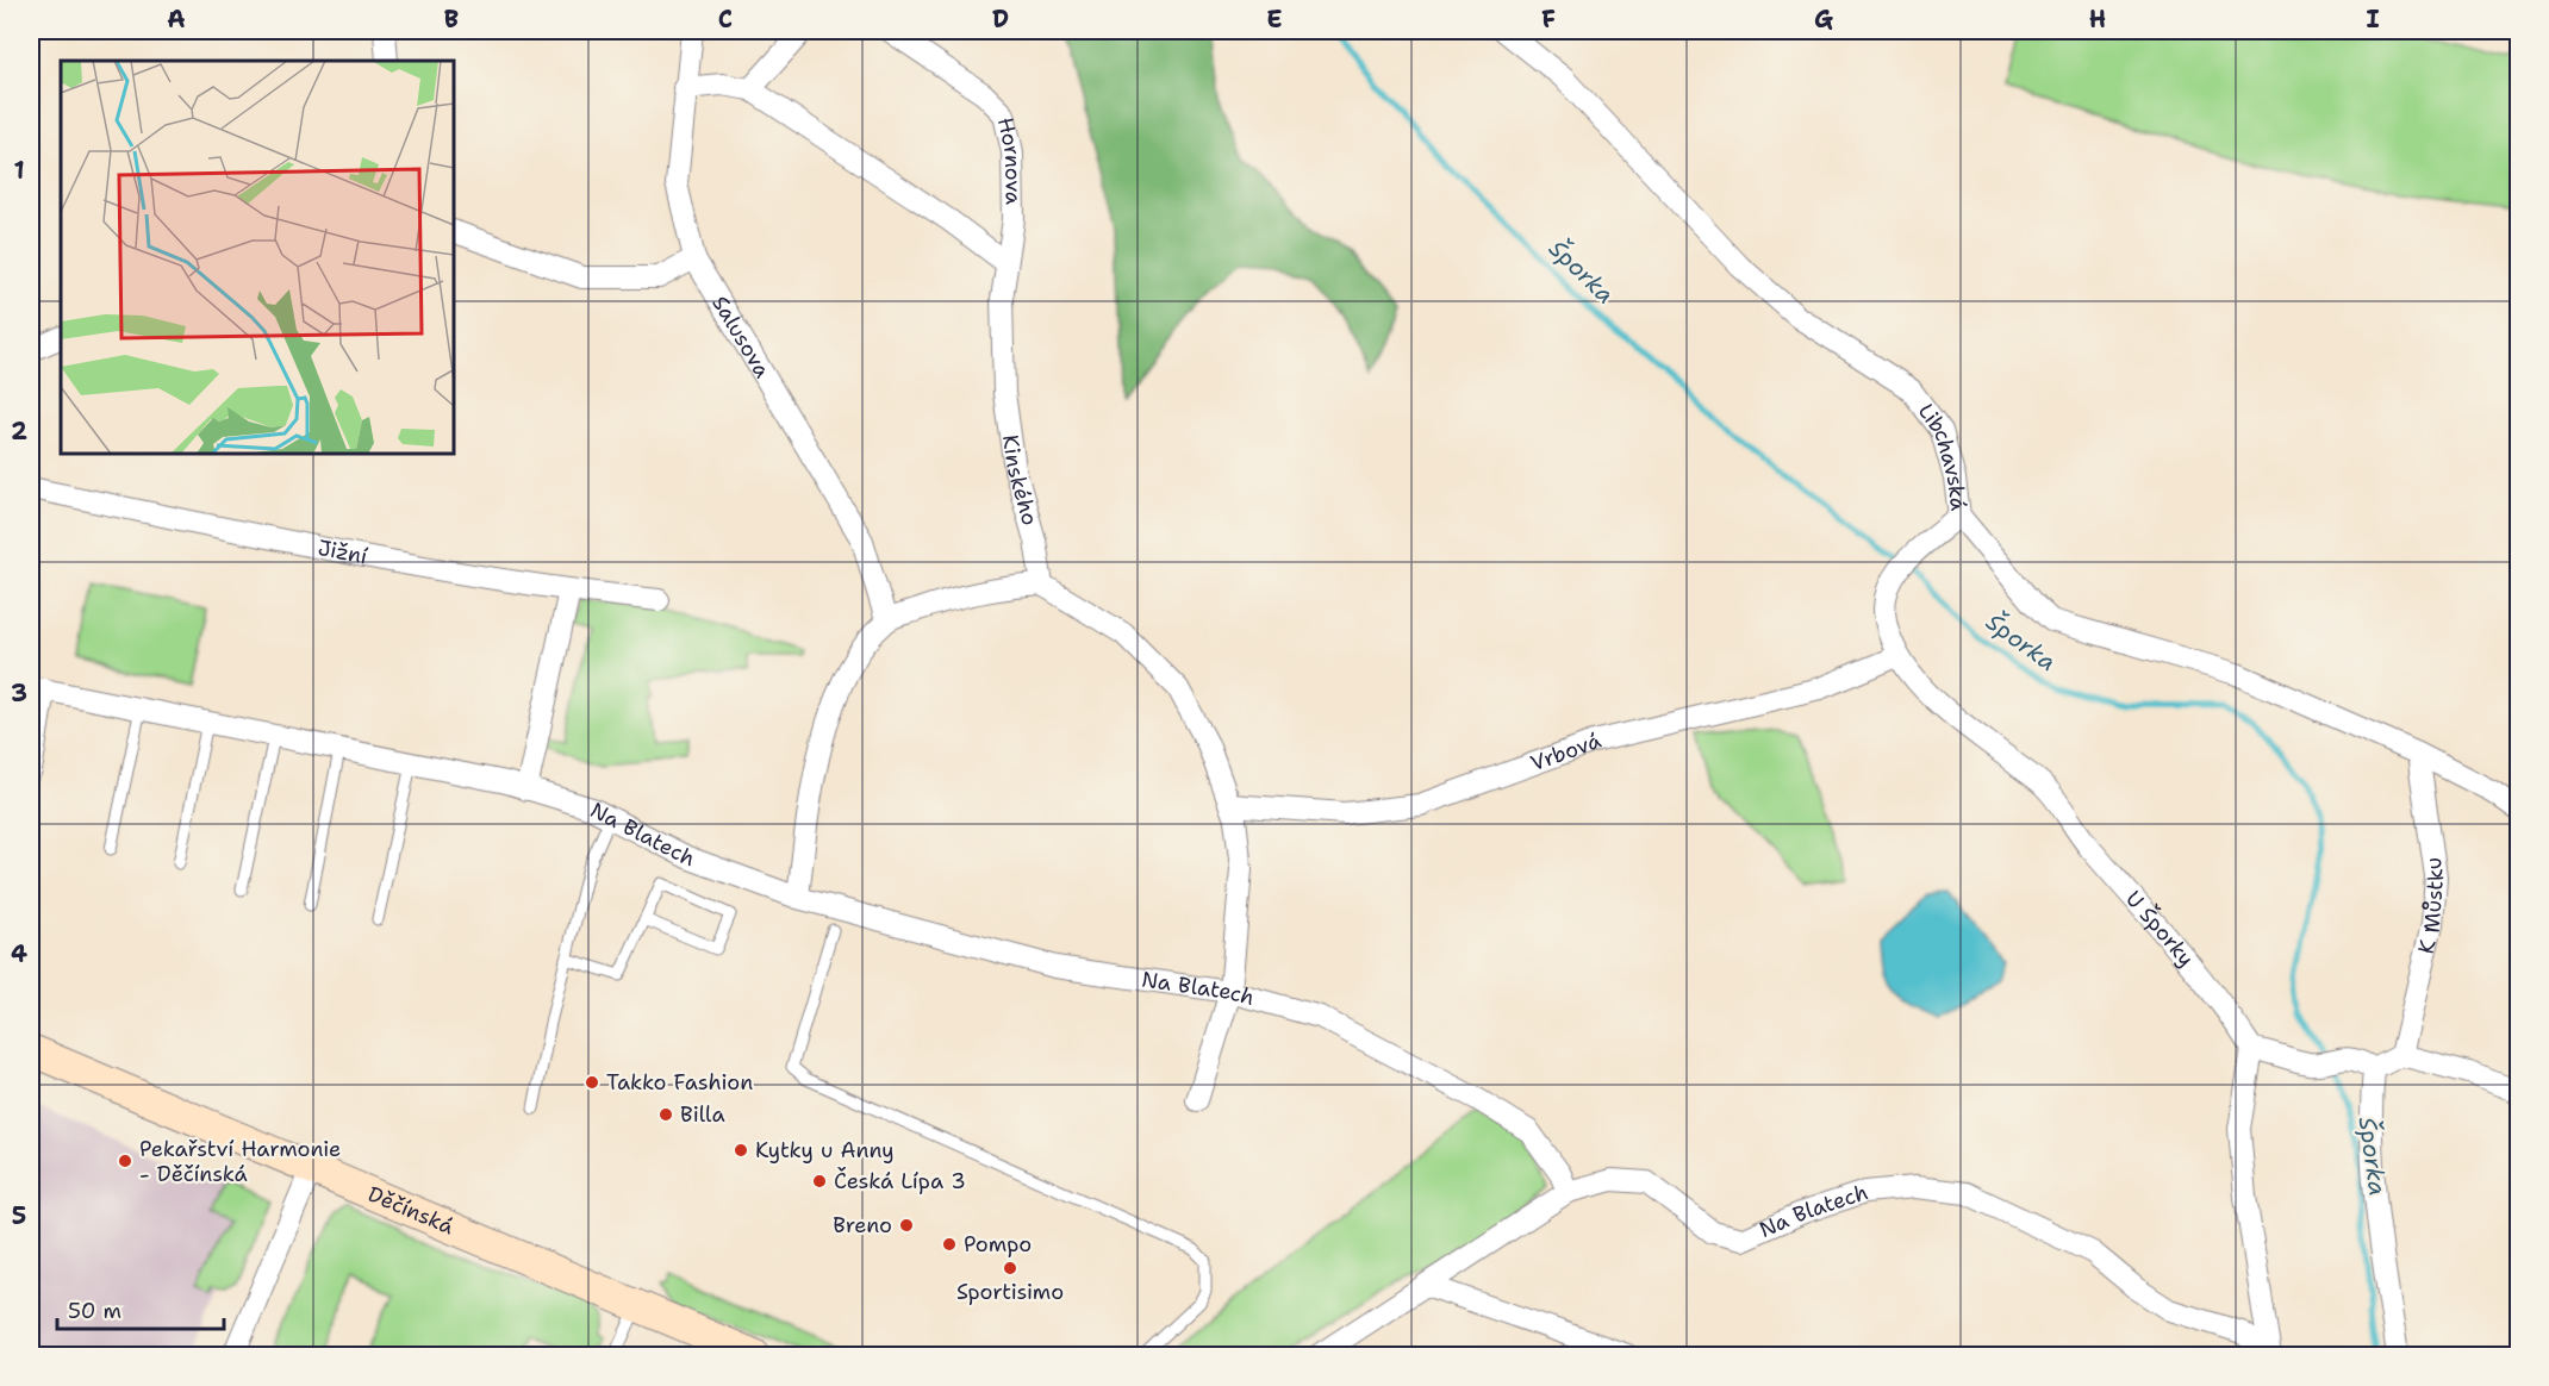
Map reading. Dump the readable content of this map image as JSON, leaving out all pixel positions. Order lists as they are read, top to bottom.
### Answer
{
  "streets": {
    "main road": ["Děčínská"],
    "street": [
      "Hornova",
      "Salusova",
      "Libchavská",
      "Kinského",
      "Jižní",
      "Vrbová",
      "Na Blatech",
      "K Můstku",
      "U Šporky"
    ]
  },
  "crossings": [
    ["Hornova", "Kinského"],
    ["Libchavská", "K Můstku"],
    ["Libchavská", "U Šporky"],
    ["Vrbová", "U Šporky"]
  ],
  "water": ["Šporka"],
  "places": [
    "Takko Fashion",
    "Billa",
    "Kytky u Anny",
    "Pekařství Harmonie - Děčínská",
    "Česká Lípa 3",
    "Breno",
    "Pompo",
    "Sportisimo"
  ],
  "scale_bar": "50 m",
  "grid": {
    "columns": [
      "A",
      "B",
      "C",
      "D",
      "E",
      "F",
      "G",
      "H",
      "I"
    ],
    "rows": [
      "1",
      "2",
      "3",
      "4",
      "5"
    ]
  }
}
